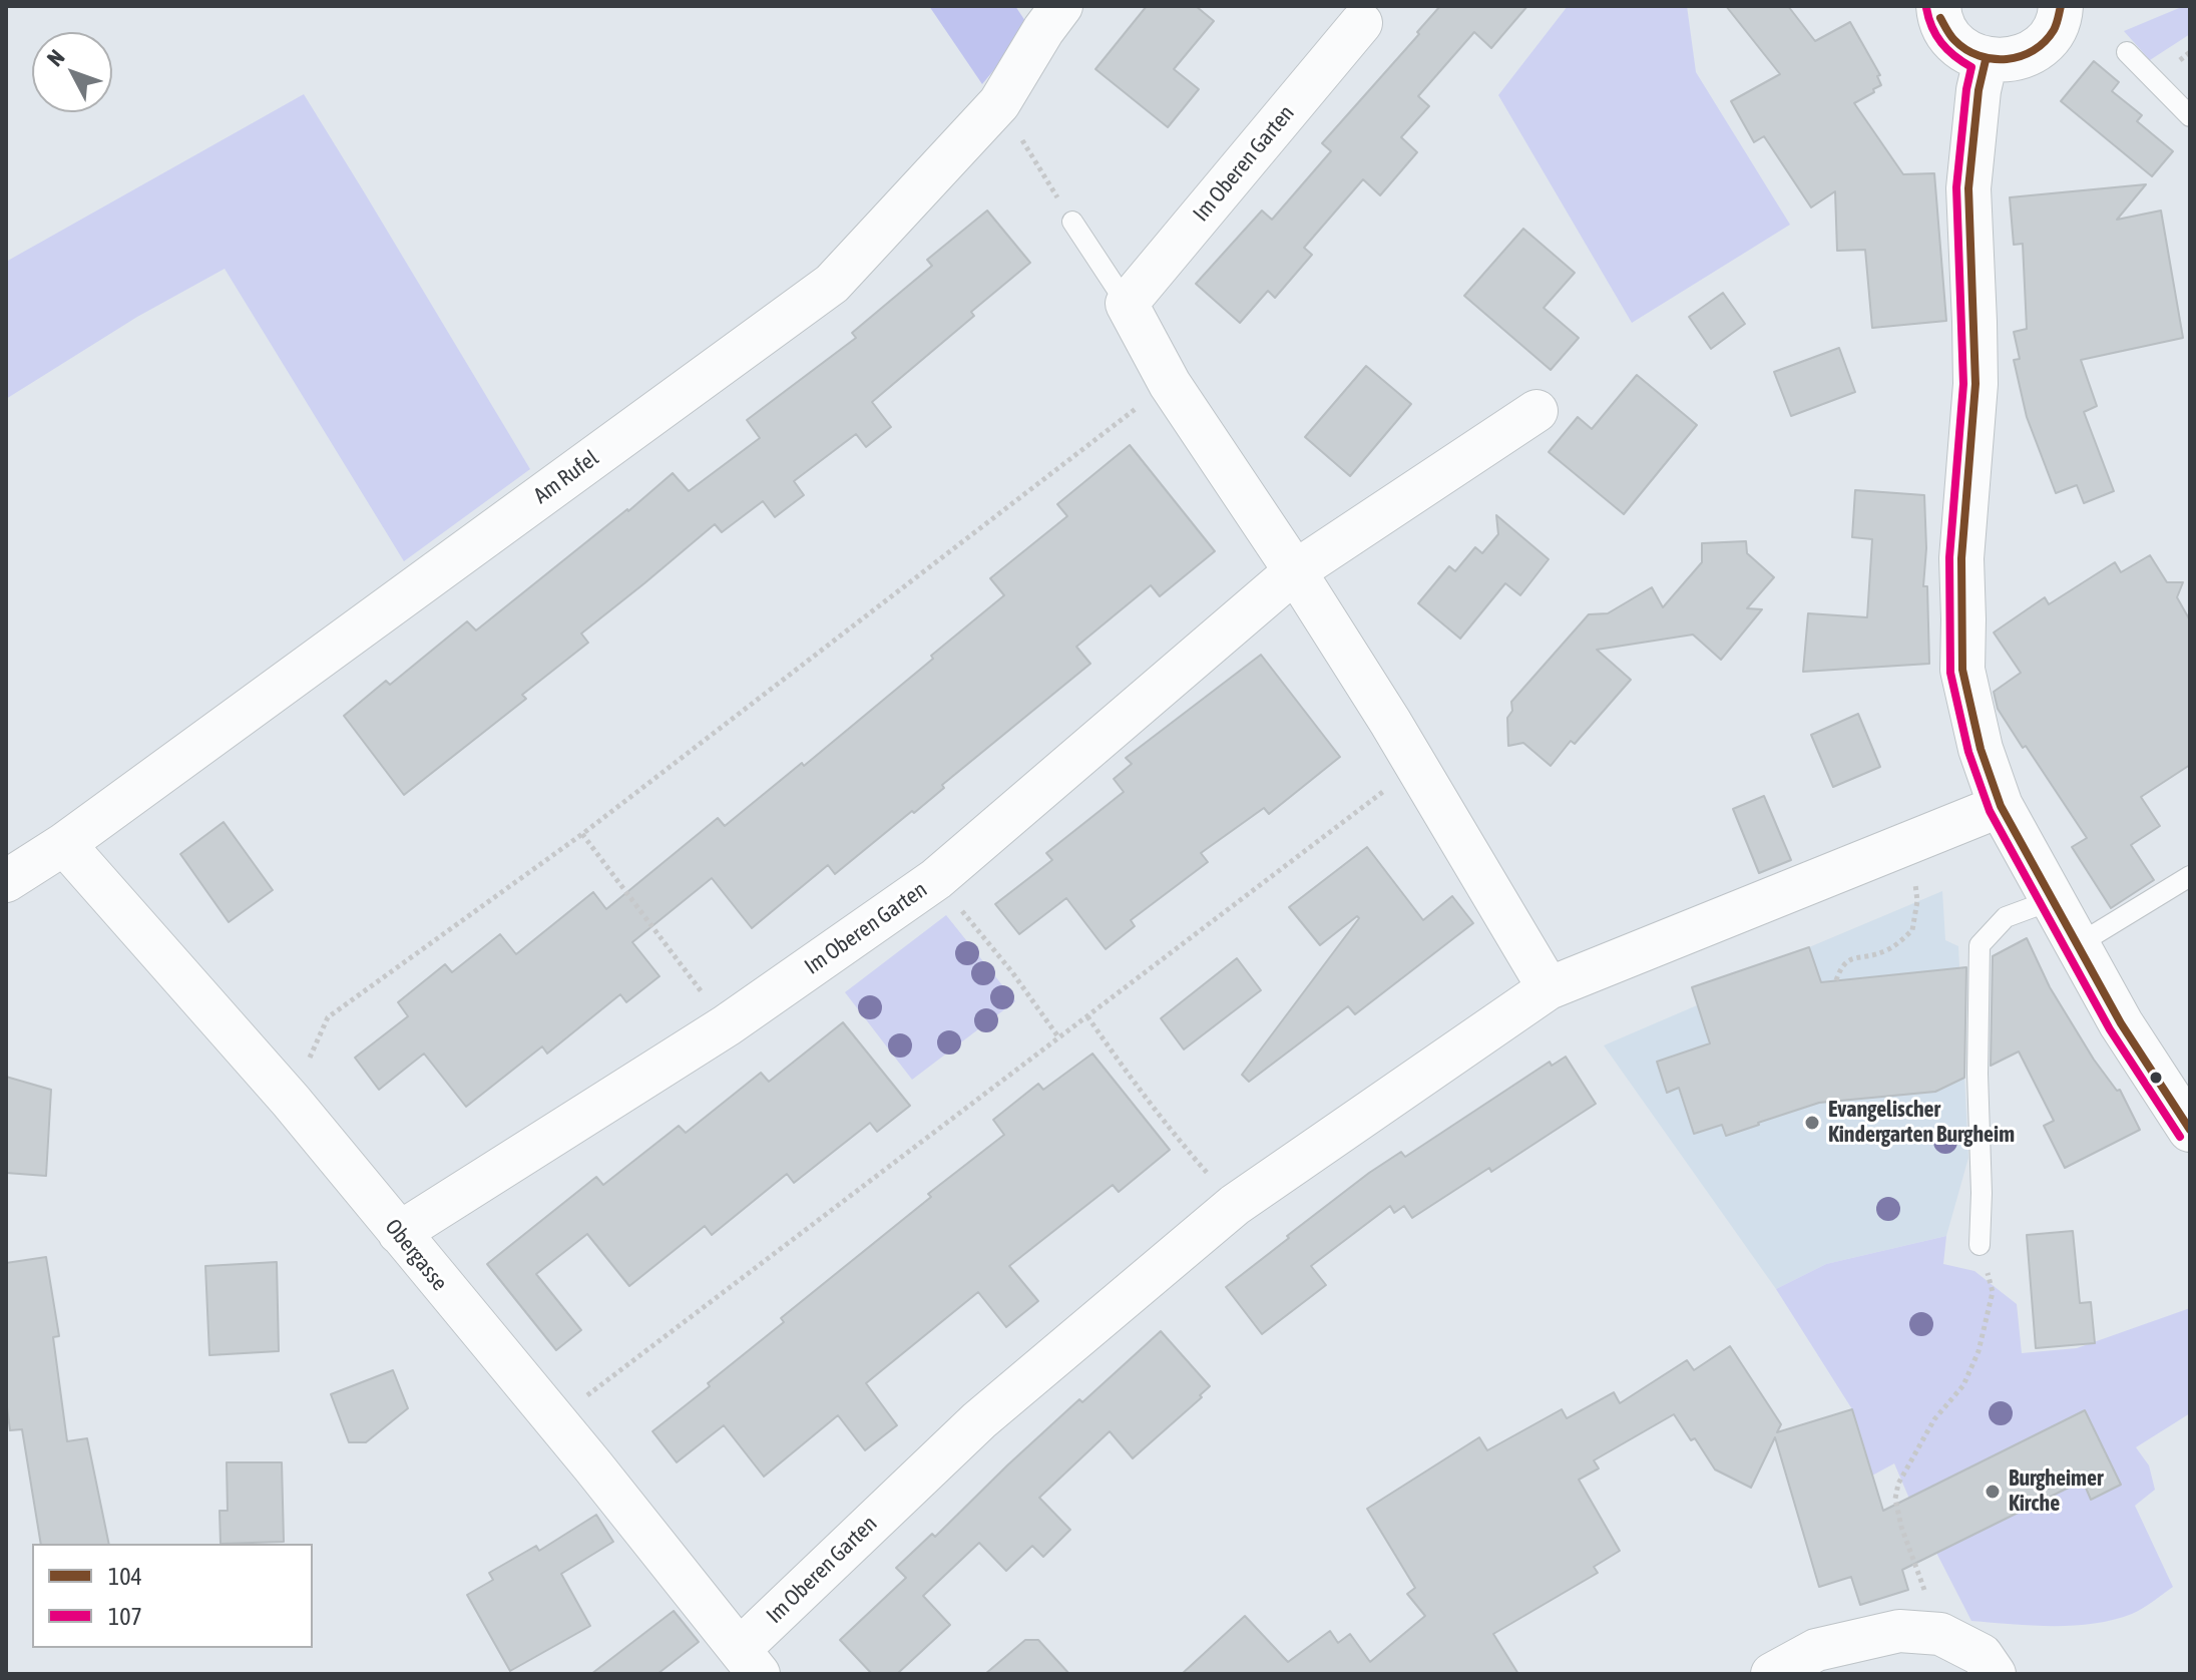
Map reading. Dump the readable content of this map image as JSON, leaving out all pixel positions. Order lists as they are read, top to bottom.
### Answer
{
  "streets": {
    "street": ["Im Oberen Garten", "Am Rufel", "Obergasse"]
  },
  "crossings": [
    ["Im Oberen Garten", "Obergasse"],
    ["Am Rufel", "Obergasse"]
  ],
  "places": ["Evangelischer Kindergarten Burgheim", "Burgheimer Kirche"],
  "lines": ["transit line 104", "transit line 107"],
  "legend": ["104", "107"],
  "north": "top left"
}
